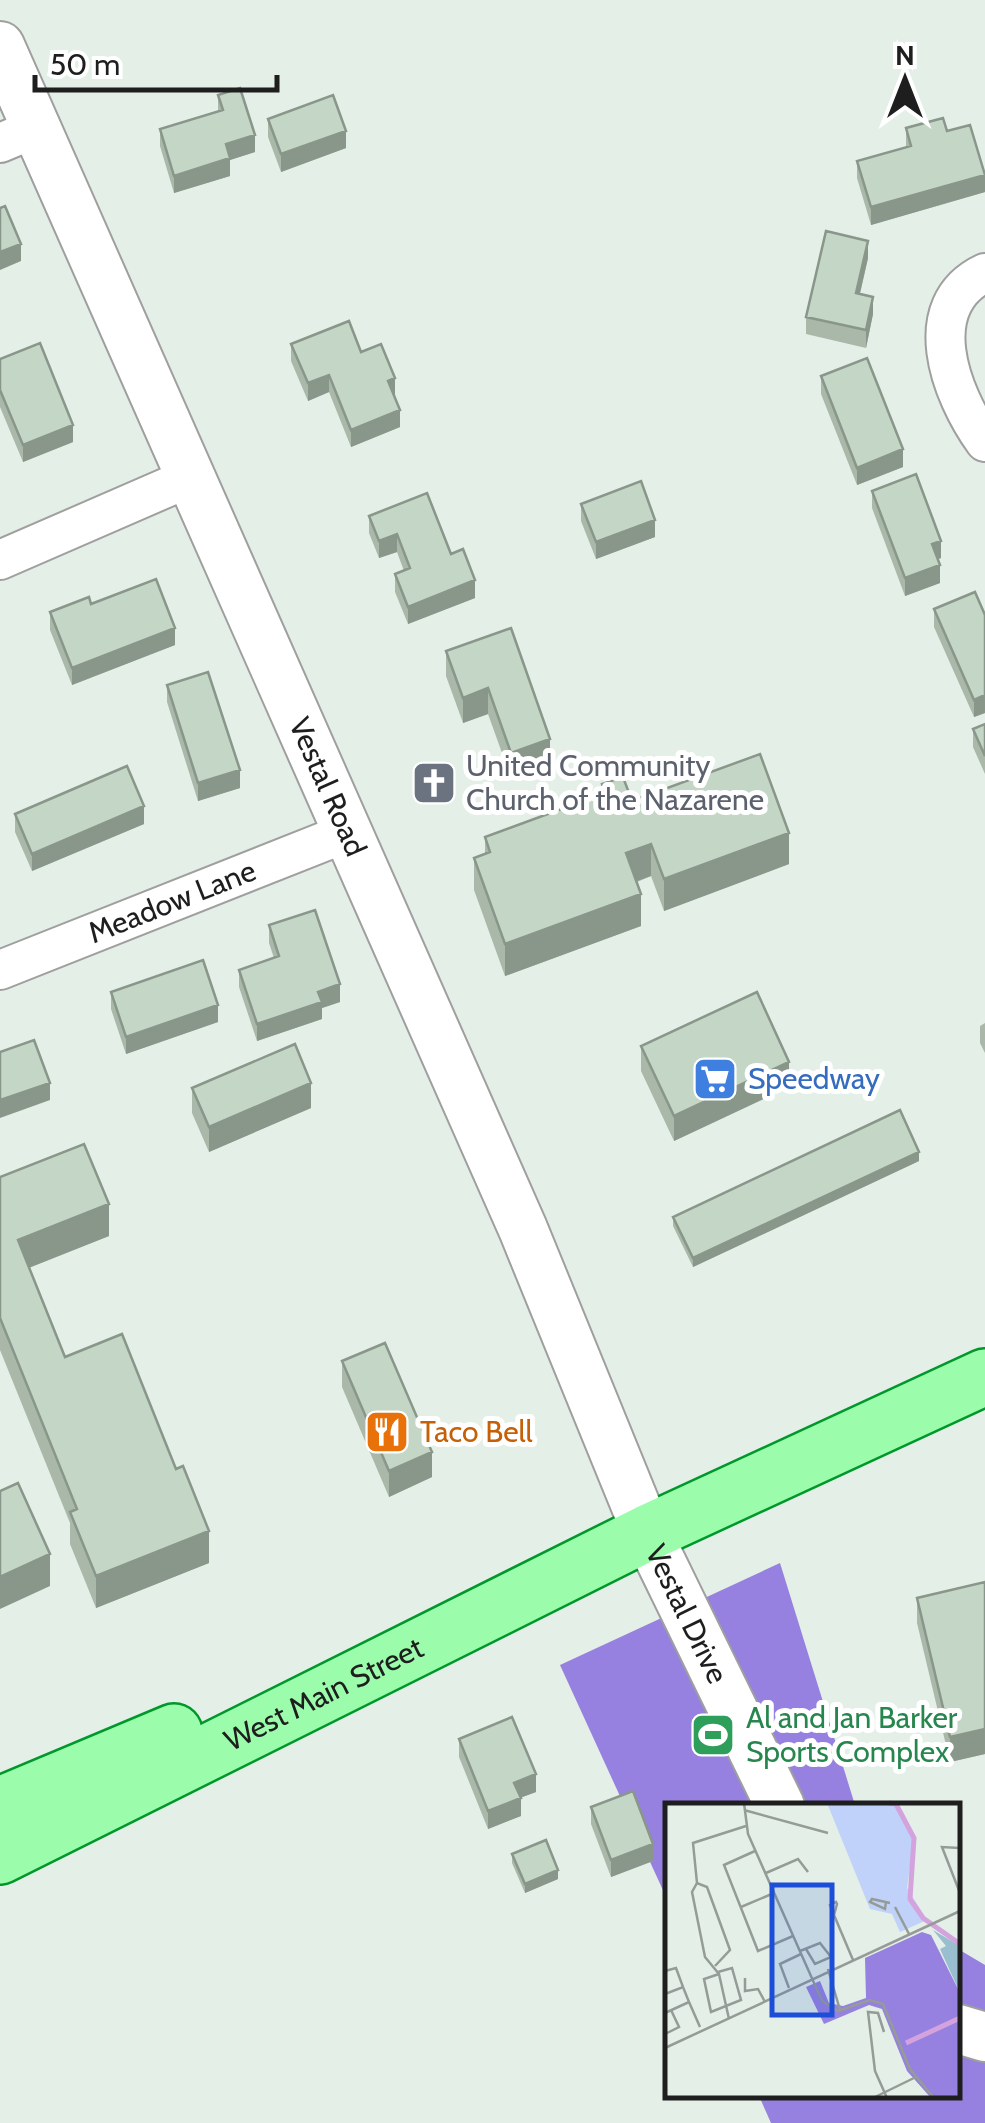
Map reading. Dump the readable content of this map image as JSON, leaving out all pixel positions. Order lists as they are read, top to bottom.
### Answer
{
  "streets": {
    "main road": ["West Main Street"],
    "street": ["Vestal Road", "Meadow Lane", "Vestal Drive"]
  },
  "crossings": [
    ["Vestal Road", "Meadow Lane"],
    ["Vestal Road", "Vestal Drive"],
    ["Vestal Road", "West Main Street"],
    ["Vestal Drive", "West Main Street"]
  ],
  "places": {
    "church": ["United Community Church of the Nazarene"],
    "supermarket": ["Speedway"],
    "restaurant": ["Taco Bell"],
    "sports": ["Al and Jan Barker Sports Complex"]
  },
  "scale_bar": "50 m",
  "north": "top"
}
